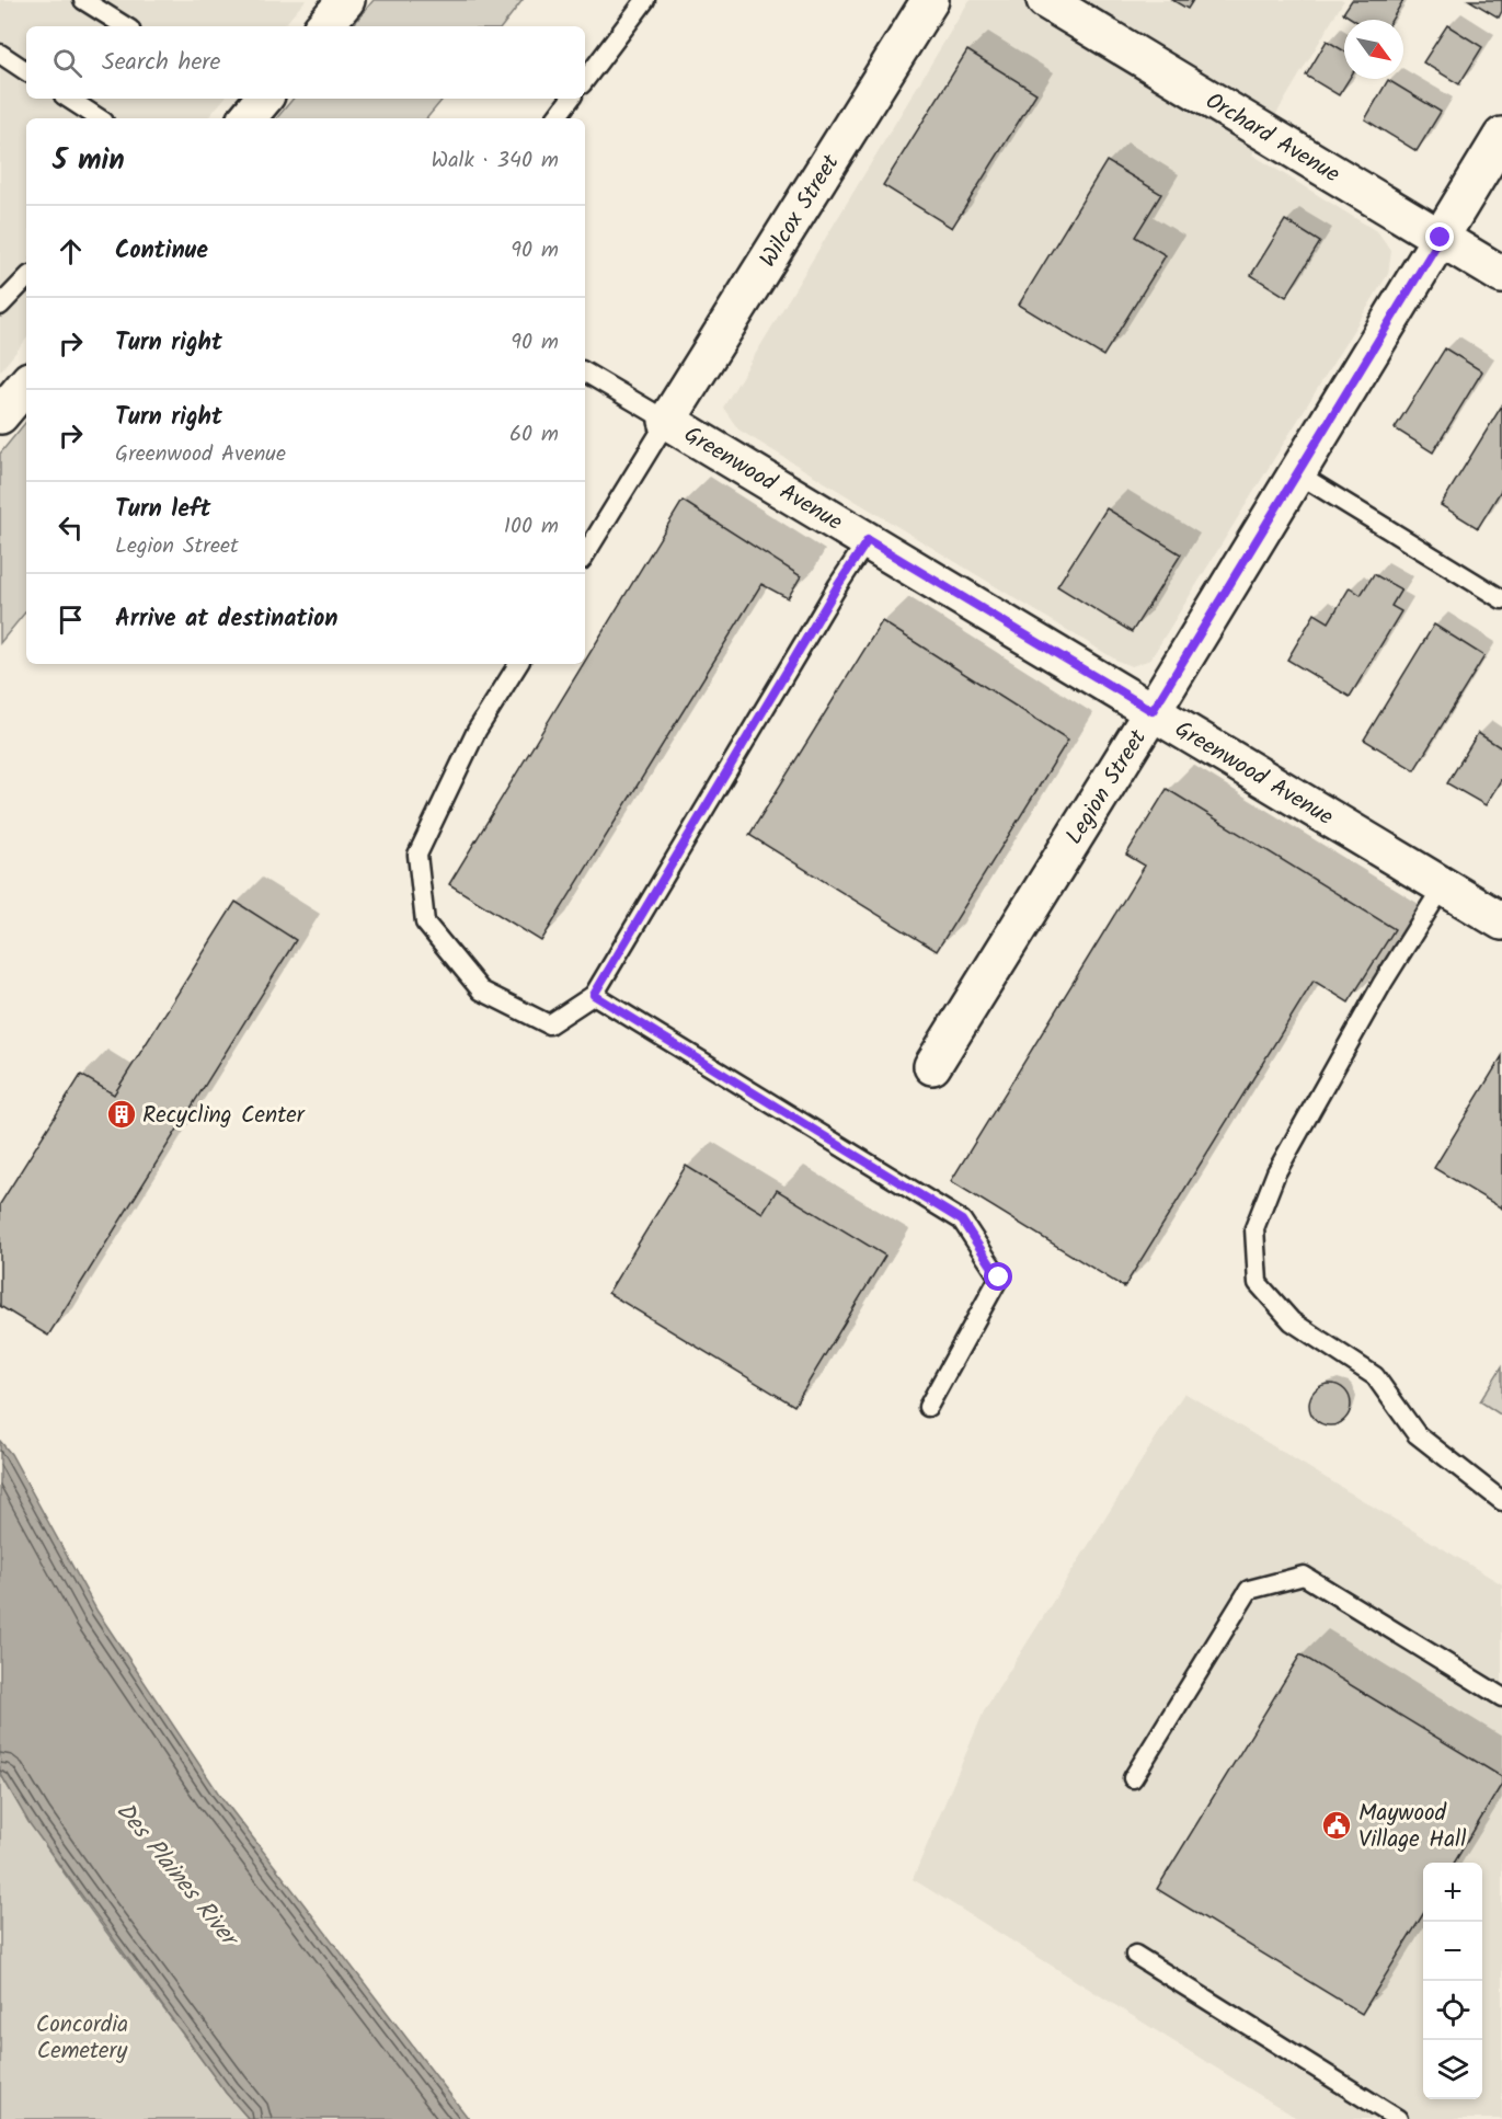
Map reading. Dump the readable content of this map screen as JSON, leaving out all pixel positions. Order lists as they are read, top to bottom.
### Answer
{
  "streets": {
    "street": [
      "Orchard Avenue",
      "Wilcox Street",
      "Greenwood Avenue",
      "Legion Street"
    ]
  },
  "crossings": [
    ["Orchard Avenue", "Legion Street"],
    ["Wilcox Street", "Greenwood Avenue"],
    ["Greenwood Avenue", "Legion Street"]
  ],
  "water": ["Des Plaines River"],
  "parks": ["Concordia Cemetery"],
  "places": {
    "building": ["Recycling Center"],
    "public building": ["Maywood Village Hall"]
  },
  "north": "bottom right",
  "page": {
    "search": "Search here",
    "heading": ["5 min", "Walk · 340 m"],
    "list": [
      ["Continue", "90 m"],
      ["Turn right", "90 m"],
      ["Turn right", "Greenwood Avenue", "60 m"],
      ["Turn left", "Legion Street", "100 m"],
      "Arrive at destination"
    ],
    "map_buttons": ["+", "−"]
  }
}
